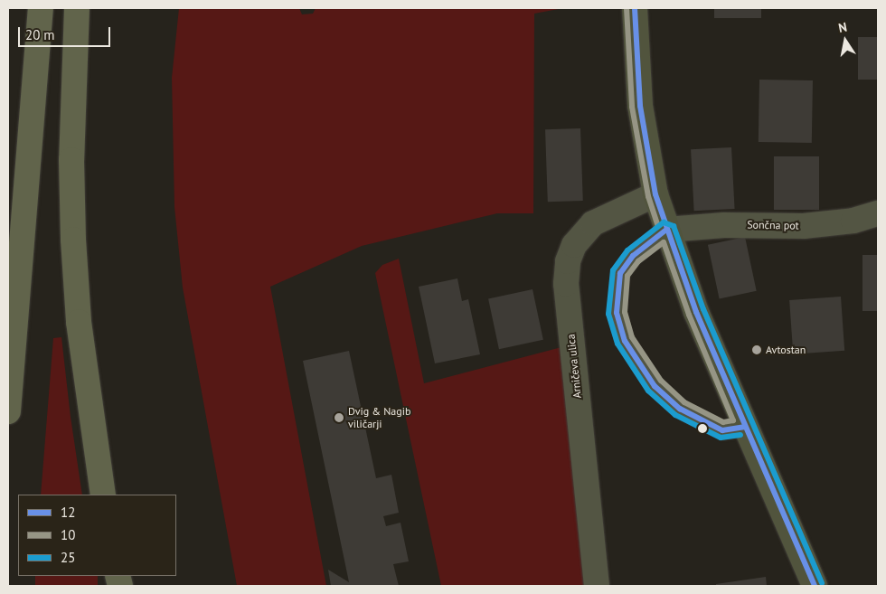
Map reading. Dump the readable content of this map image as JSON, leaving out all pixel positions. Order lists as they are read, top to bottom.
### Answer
{
  "streets": {
    "street": ["Sončna pot", "Arničeva ulica"]
  },
  "places": ["Avtostan", "Dvig & Nagib viličarji"],
  "lines": ["transit line 12", "transit line 10", "transit line 25"],
  "legend": ["12", "10", "25"],
  "scale_bar": "20 m",
  "north": "top"
}
